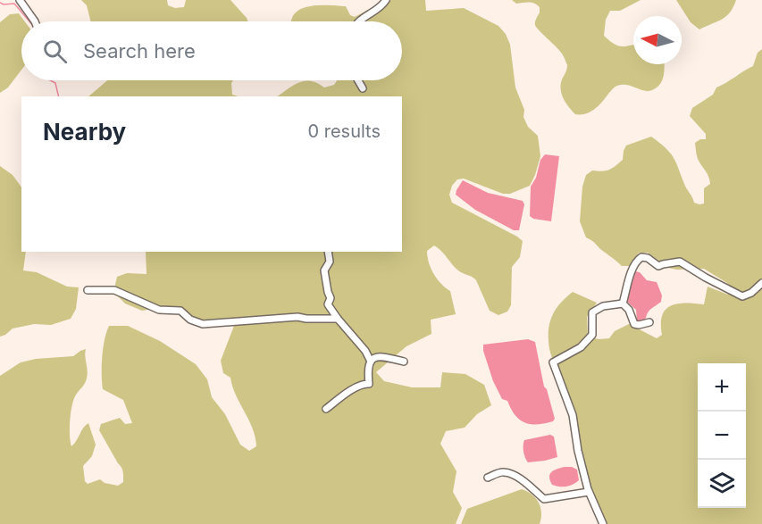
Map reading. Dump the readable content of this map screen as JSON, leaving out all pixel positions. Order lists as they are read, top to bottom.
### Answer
{
  "north": "left",
  "page": {
    "search": "Search here",
    "heading": ["Nearby", "0 results"],
    "map_buttons": ["+", "−"]
  }
}
